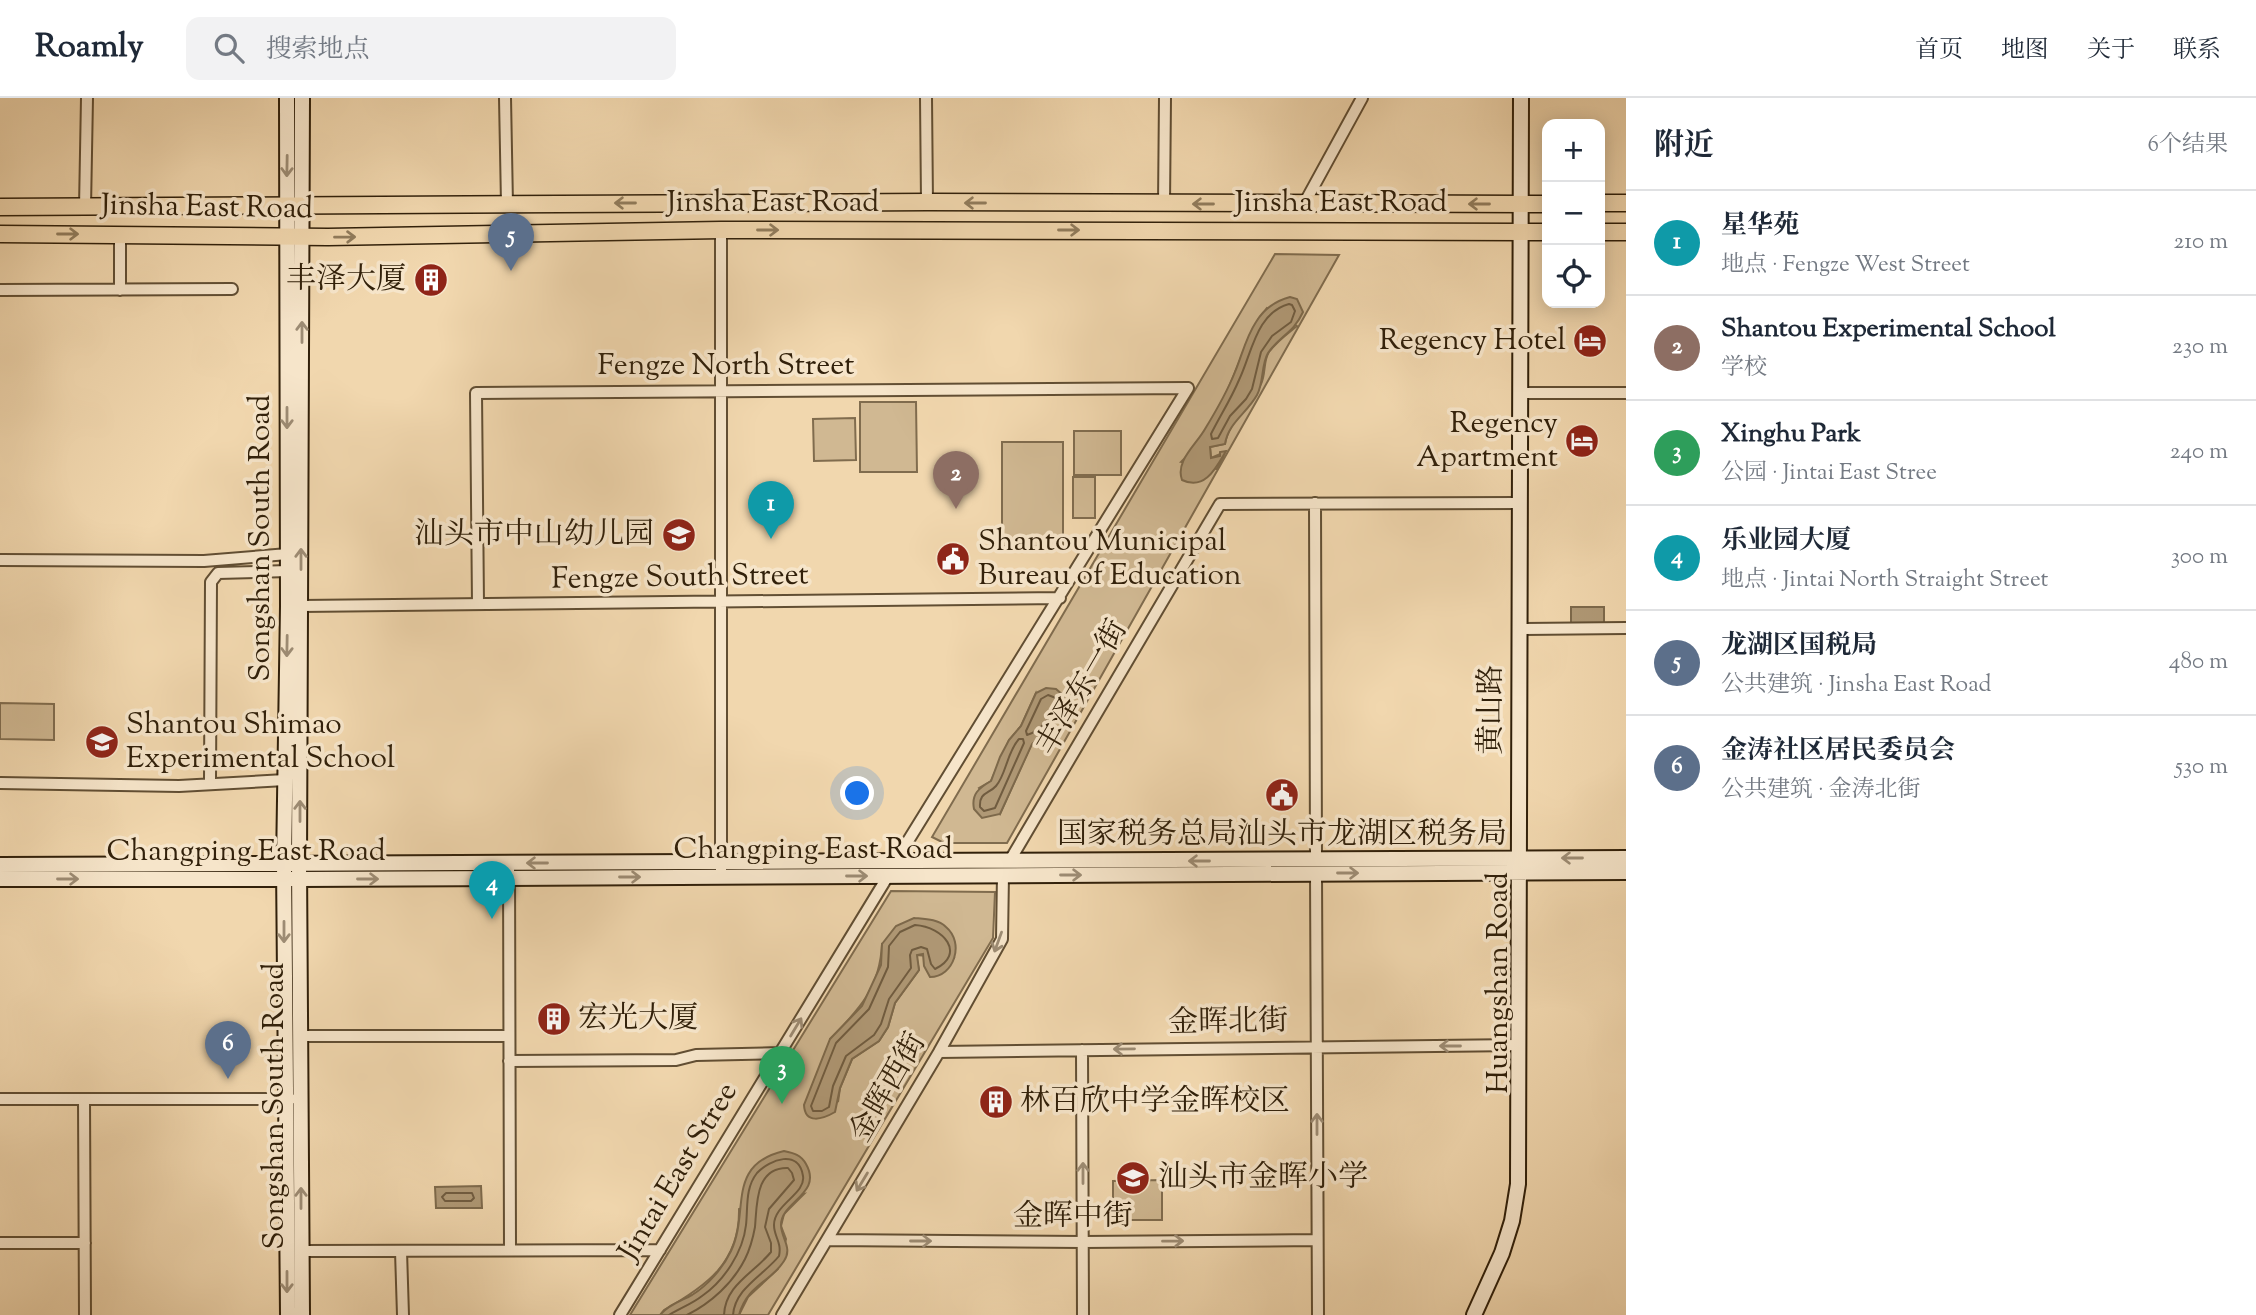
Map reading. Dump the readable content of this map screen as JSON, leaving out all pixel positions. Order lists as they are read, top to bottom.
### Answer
{
  "streets": {
    "main road": ["Jinsha East Road"],
    "street": [
      "Fengze North Street",
      "Songshan South Road",
      "Fengze South Street",
      "丰泽东一街",
      "黄山路",
      "Changping East Road",
      "Huangshan Road",
      "金晖北街",
      "金晖西街",
      "Jintai East Stree",
      "金晖中街"
    ]
  },
  "crossings": [
    ["Jinsha East Road", "Songshan South Road"],
    ["Jinsha East Road", "黄山路"],
    ["Jinsha East Road", "Huangshan Road"],
    ["Fengze North Street", "Fengze South Street"],
    ["Fengze North Street", "Jintai East Stree"],
    ["Songshan South Road", "Fengze South Street"],
    ["Songshan South Road", "Changping East Road"],
    ["Fengze South Street", "Jintai East Stree"],
    ["丰泽东一街", "Changping East Road"],
    ["丰泽东一街", "金晖西街"],
    ["黄山路", "Changping East Road"],
    ["黄山路", "Huangshan Road"],
    ["黄山路", "金晖北街"],
    ["Changping East Road", "Huangshan Road"],
    ["Changping East Road", "金晖西街"],
    ["Changping East Road", "Jintai East Stree"],
    ["金晖北街", "金晖西街"],
    ["金晖西街", "金晖中街"]
  ],
  "one_way": ["金晖北街", "金晖西街", "金晖中街"],
  "places": {
    "building": ["丰泽大厦", "宏光大厦", "林百欣中学金晖校区"],
    "hotel": ["Regency Hotel", "Regency Apartment"],
    "school or university": ["汕头市中山幼儿园", "Shantou Shimao Experimental School", "汕头市金晖小学"],
    "public building": ["Shantou Municipal Bureau of Education", "国家税务总局汕头市龙湖区税务局"]
  },
  "page": {
    "header": "Roamly",
    "search": "搜索地点",
    "nav": [
      "首页",
      "地图",
      "关于",
      "联系"
    ],
    "heading": ["附近", "6个结果"],
    "map_buttons": ["+", "−"],
    "list": [
      {
        "mark": "1",
        "name": "星华苑",
        "note": "地点 · Fengze West Street",
        "value": "210 m"
      },
      {
        "mark": "2",
        "name": "Shantou Experimental School",
        "note": "学校",
        "value": "230 m"
      },
      {
        "mark": "3",
        "name": "Xinghu Park",
        "note": "公园 · Jintai East Stree",
        "value": "240 m"
      },
      {
        "mark": "4",
        "name": "乐业园大厦",
        "note": "地点 · Jintai North Straight Street",
        "value": "300 m"
      },
      {
        "mark": "5",
        "name": "龙湖区国税局",
        "note": "公共建筑 · Jinsha East Road",
        "value": "480 m"
      },
      {
        "mark": "6",
        "name": "金涛社区居民委员会",
        "note": "公共建筑 · 金涛北街",
        "value": "530 m"
      }
    ],
    "pins": [
      "5",
      "2",
      "1",
      "4",
      "6",
      "3"
    ]
  }
}
